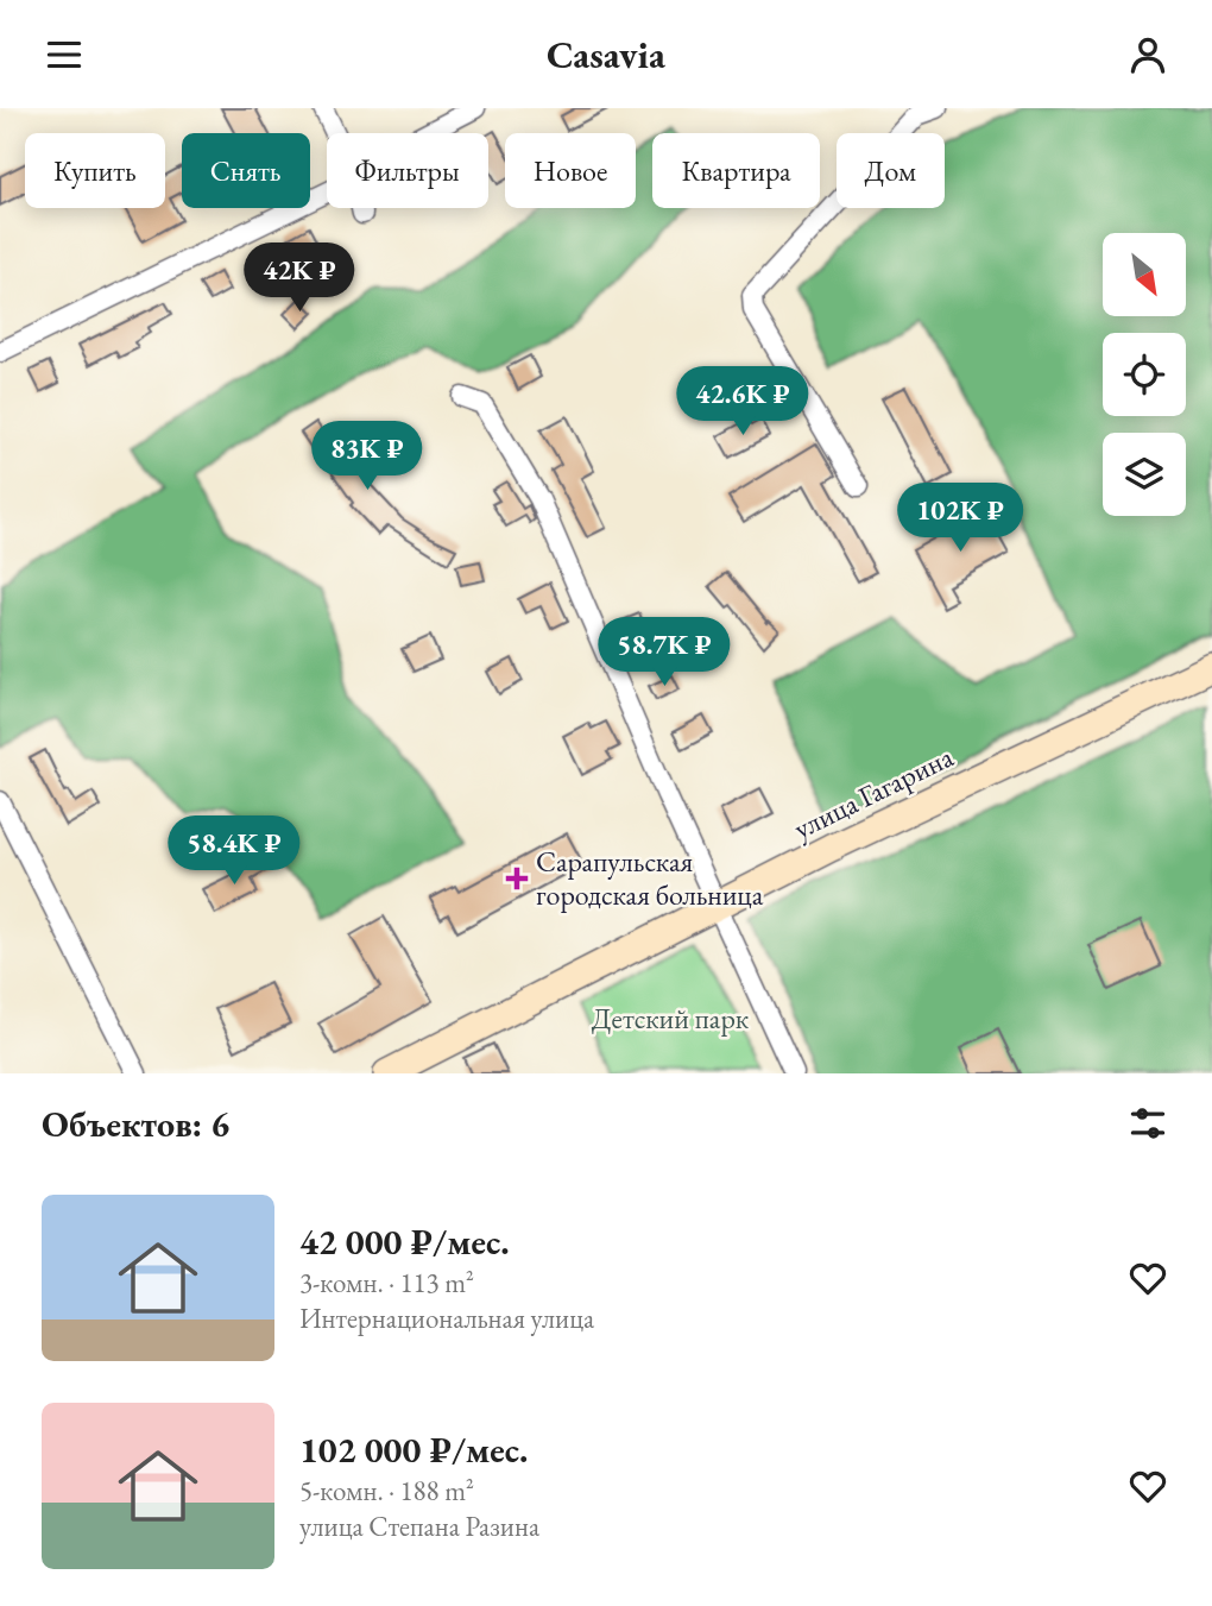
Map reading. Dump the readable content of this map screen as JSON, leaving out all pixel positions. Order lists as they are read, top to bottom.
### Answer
{
  "streets": {
    "street": ["улица Гагарина"]
  },
  "parks": ["Детский парк"],
  "places": {
    "health": ["Сарапульская городская больница"]
  },
  "north": "bottom right",
  "page": {
    "header": "Casavia",
    "chip": [
      "Купить",
      "Снять",
      "Фильтры",
      "Новое",
      "Квартира",
      "Дом"
    ],
    "price": [
      "42K ₽",
      "42.6K ₽",
      "83K ₽",
      "102K ₽",
      "58.7K ₽",
      "58.4K ₽"
    ],
    "heading": "Объектов: 6",
    "list": [
      {
        "name": "42 000 ₽/мес.",
        "note": "3-комн. · 113 m² · Интернациональная улица"
      },
      {
        "name": "102 000 ₽/мес.",
        "note": "5-комн. · 188 m² · улица Степана Разина"
      }
    ]
  }
}
